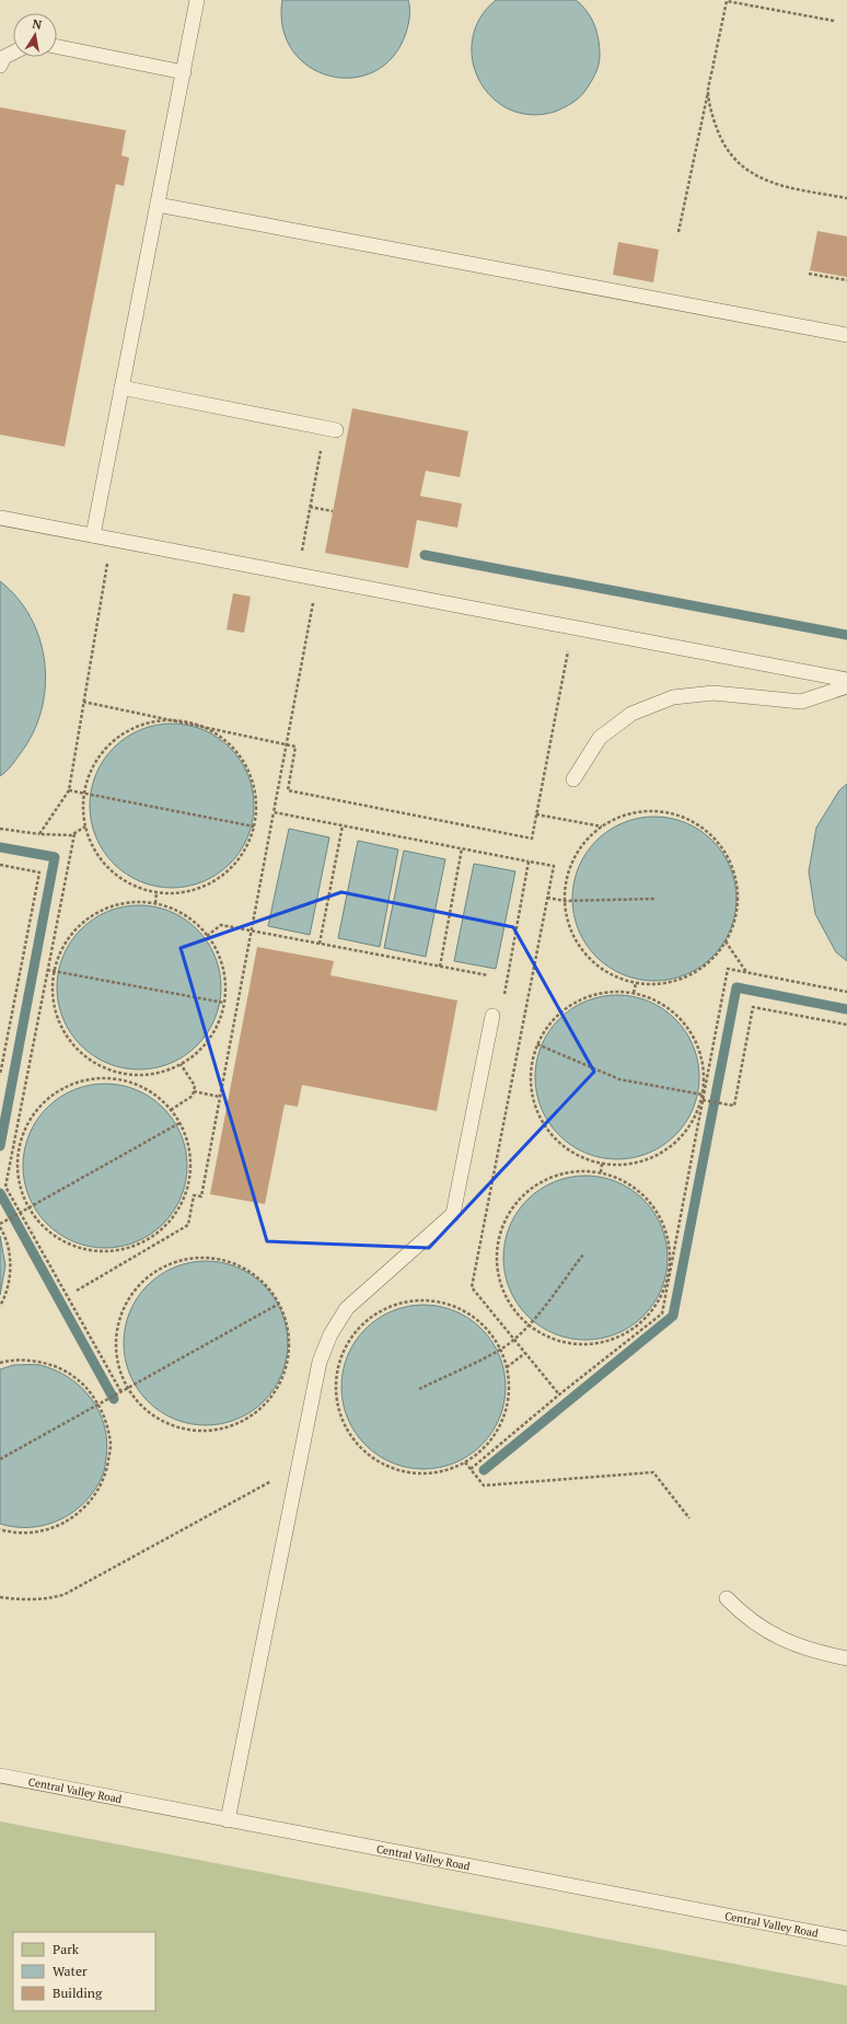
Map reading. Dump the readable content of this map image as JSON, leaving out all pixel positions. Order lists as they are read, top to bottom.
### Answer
{
  "streets": {
    "lane": ["Central Valley Road"]
  },
  "legend": ["Park", "Water", "Building"],
  "north": "top"
}
